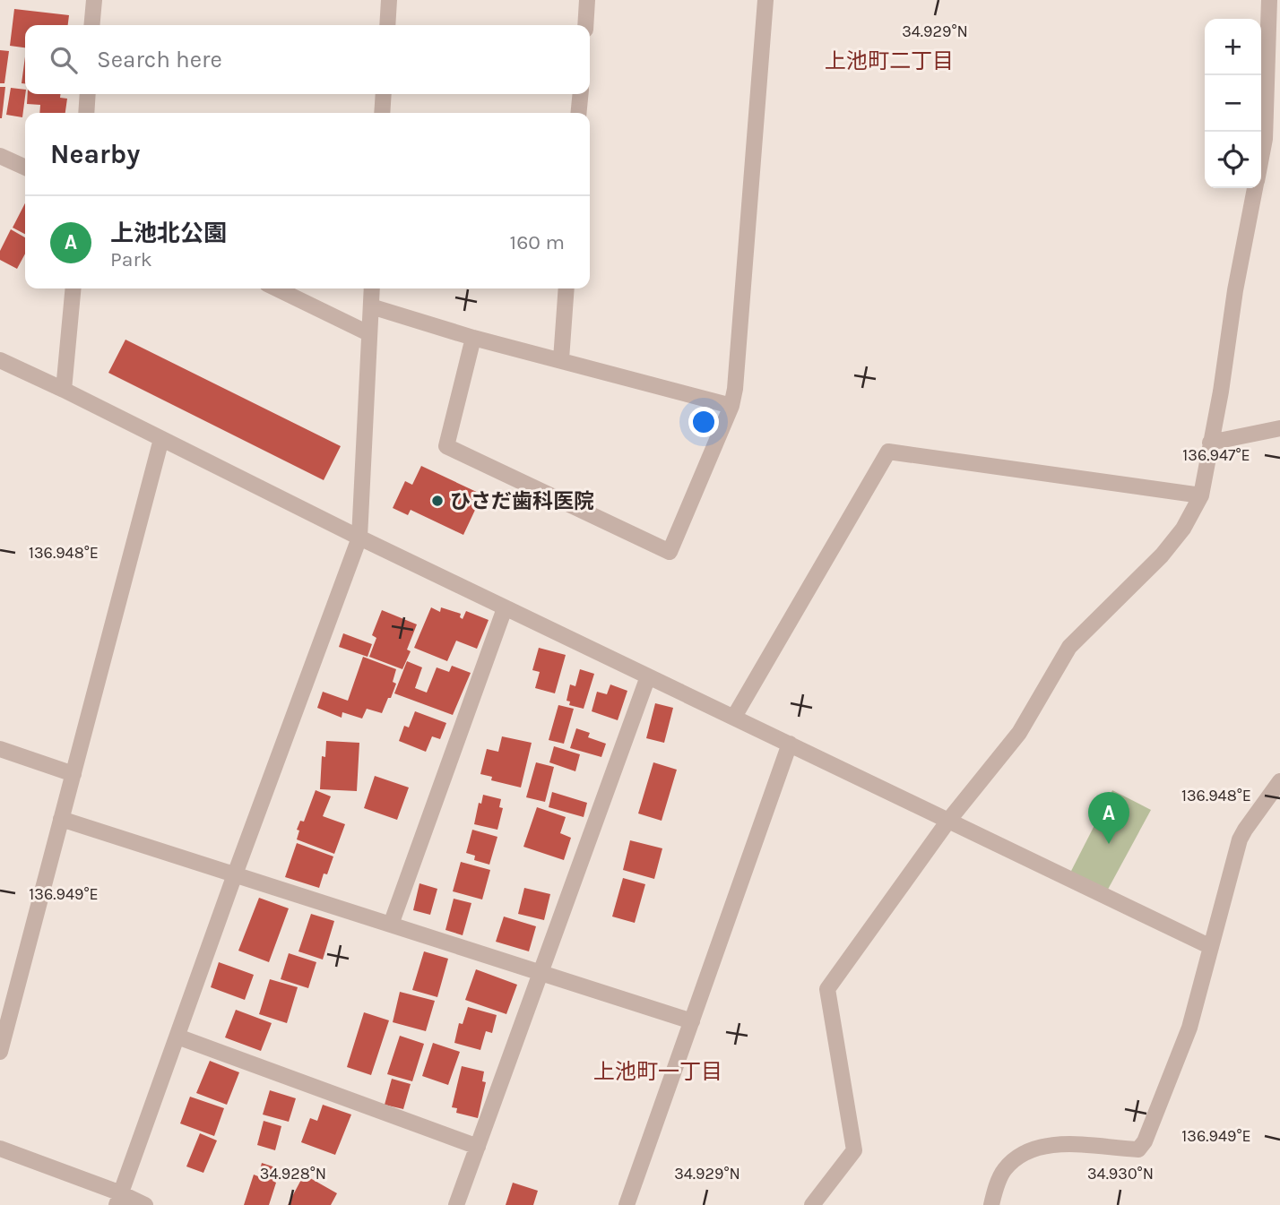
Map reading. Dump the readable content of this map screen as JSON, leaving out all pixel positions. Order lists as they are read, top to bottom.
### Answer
{
  "districts": ["上池町二丁目", "上池町一丁目"],
  "places": ["ひさだ歯科医院"],
  "page": {
    "map_buttons": ["+", "−"],
    "search": "Search here",
    "heading": "Nearby",
    "list": [
      {
        "mark": "A",
        "name": "上池北公園",
        "note": "Park",
        "value": "160 m"
      }
    ],
    "pins": "A"
  },
  "coordinates": [
    "34.929°N",
    "136.947°E",
    "136.948°E",
    "136.949°E",
    "34.928°N",
    "34.930°N"
  ]
}
